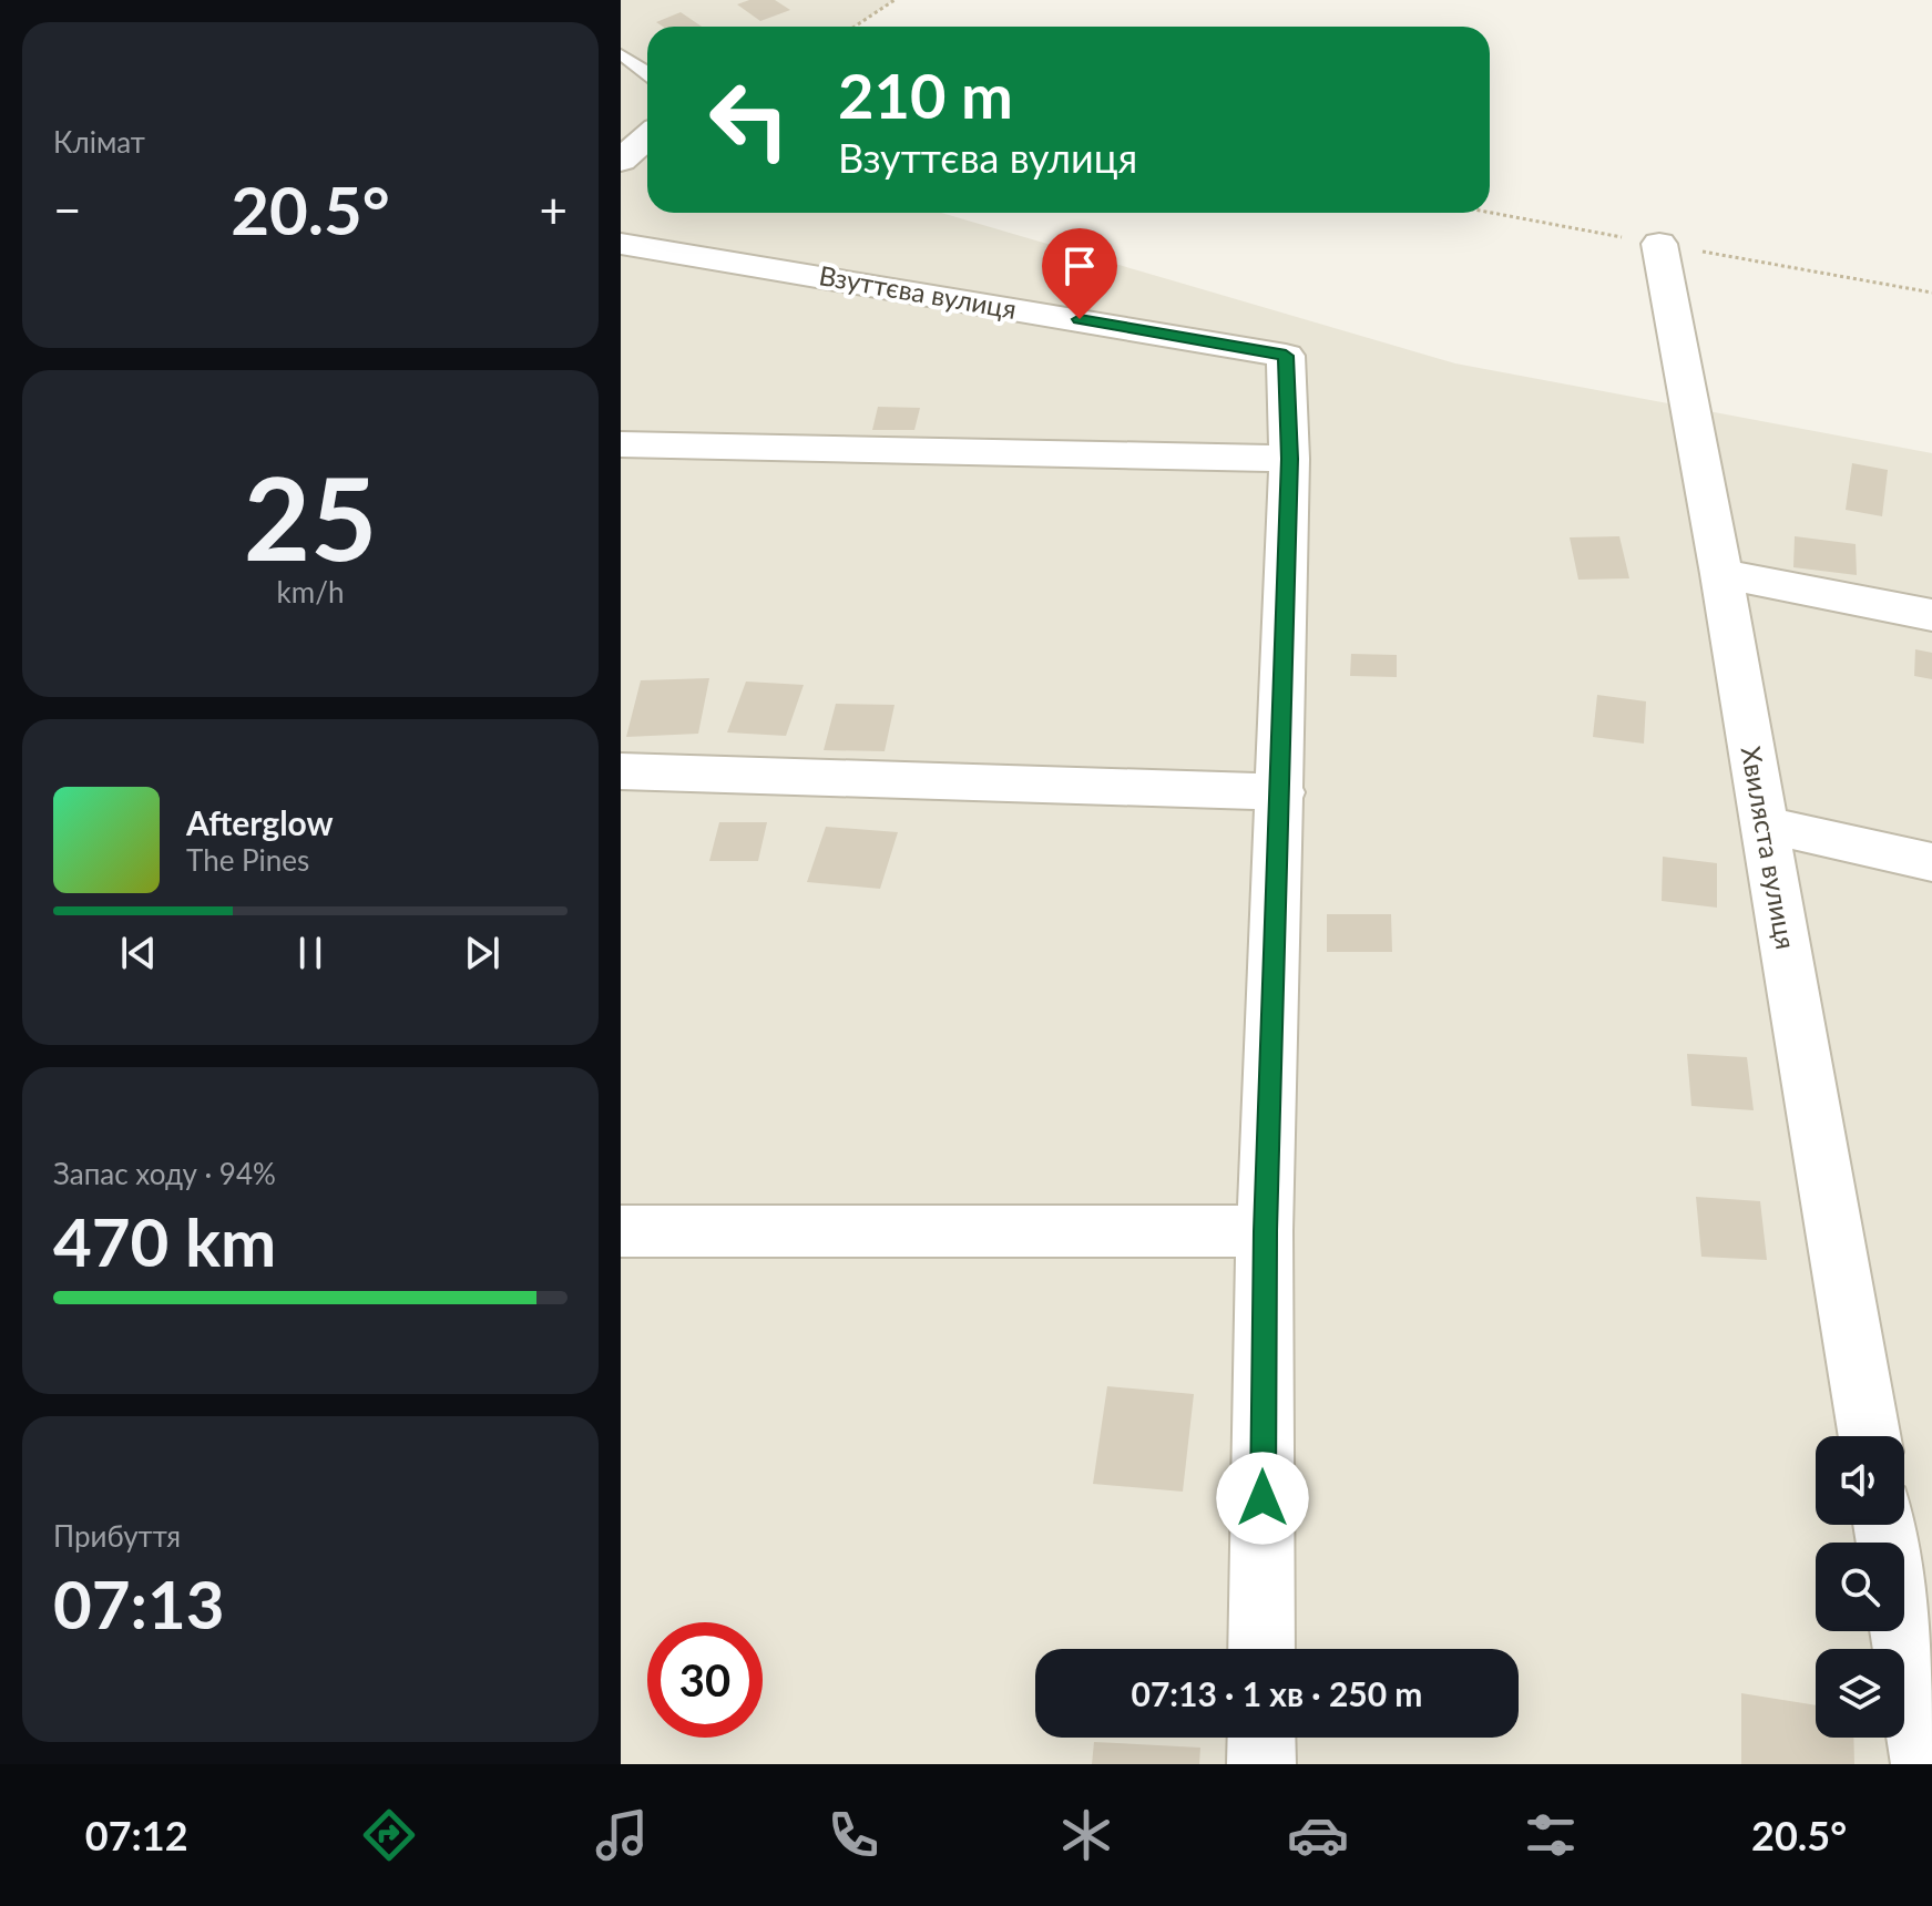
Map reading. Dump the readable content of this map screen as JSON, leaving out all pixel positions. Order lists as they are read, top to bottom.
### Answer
{
  "streets": {
    "street": ["Взуттєва вулиця", "Хвиляста вулиця"]
  },
  "page": {
    "tile": [
      "Клімат",
      ["25", "km/h"],
      ["Запас ходу · 94%", "470 km"],
      ["Прибуття", "07:13"]
    ],
    "turn": ["210 m", "Взуттєва вулиця"],
    "heat": ["−", "20.5°", "+"],
    "song": ["Afterglow", "The Pines"],
    "limit": "30",
    "trip": "07:13 · 1 хв · 250 m",
    "tabs": ["07:12", "20.5°"]
  }
}
